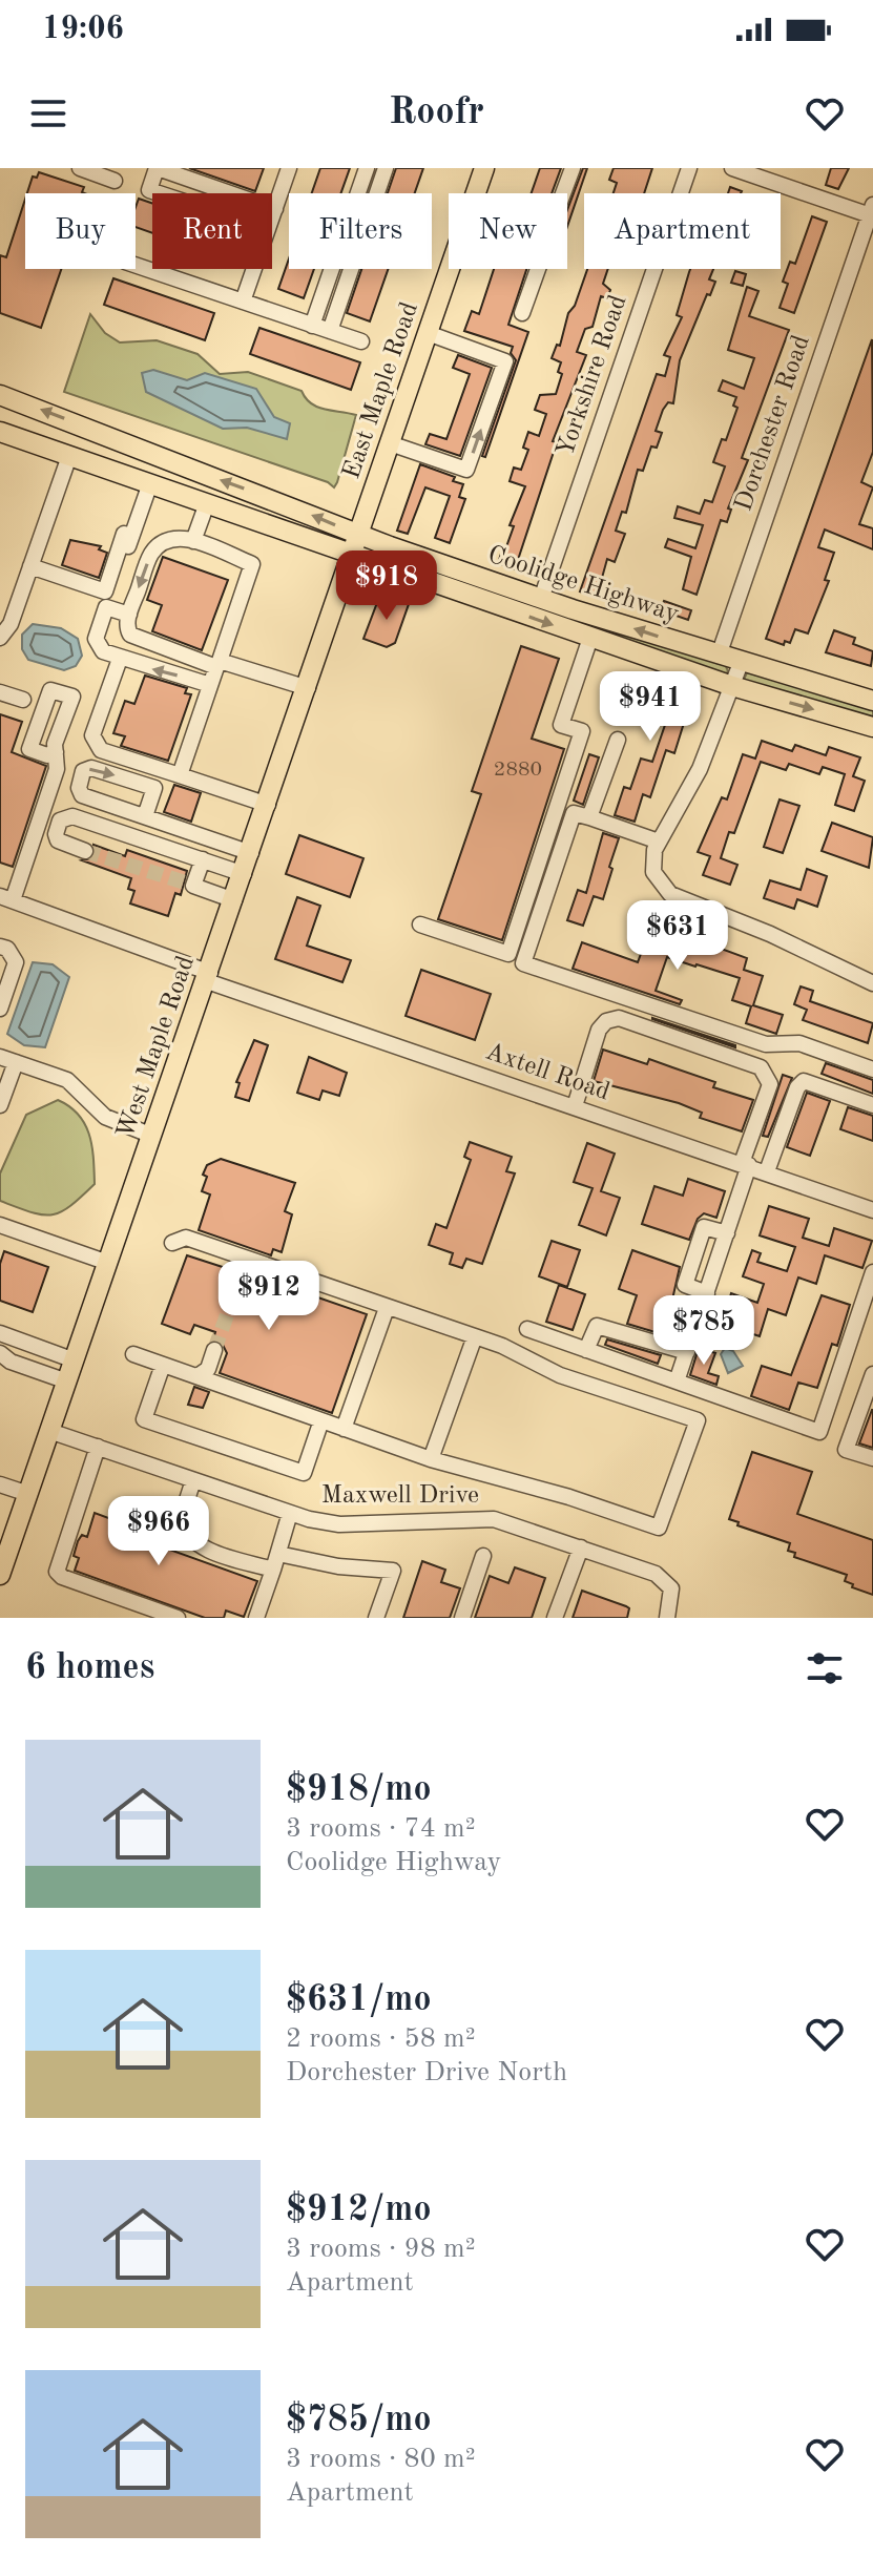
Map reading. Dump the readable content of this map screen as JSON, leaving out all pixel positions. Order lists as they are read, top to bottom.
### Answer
{
  "streets": {
    "main road": ["East Maple Road", "Coolidge Highway", "West Maple Road"],
    "street": [
      "Yorkshire Road",
      "Dorchester Road",
      "Axtell Road",
      "Maxwell Drive"
    ]
  },
  "crossings": [
    ["Yorkshire Road", "Coolidge Highway"],
    ["East Maple Road", "Coolidge Highway"],
    ["East Maple Road", "West Maple Road"],
    ["Dorchester Road", "Coolidge Highway"],
    ["Coolidge Highway", "West Maple Road"],
    ["West Maple Road", "Axtell Road"],
    ["West Maple Road", "Maxwell Drive"]
  ],
  "house_numbers": ["2880"],
  "page": {
    "status": "19:06",
    "header": "Roofr",
    "chip": [
      "Buy",
      "Rent",
      "Filters",
      "New",
      "Apartment"
    ],
    "price": [
      "$918",
      "$941",
      "$631",
      "$912",
      "$785",
      "$966"
    ],
    "heading": "6 homes",
    "list": [
      {
        "name": "$918/mo",
        "note": "3 rooms · 74 m² · Coolidge Highway"
      },
      {
        "name": "$631/mo",
        "note": "2 rooms · 58 m² · Dorchester Drive North"
      },
      {
        "name": "$912/mo",
        "note": "3 rooms · 98 m² · Apartment"
      },
      {
        "name": "$785/mo",
        "note": "3 rooms · 80 m² · Apartment"
      }
    ]
  }
}
